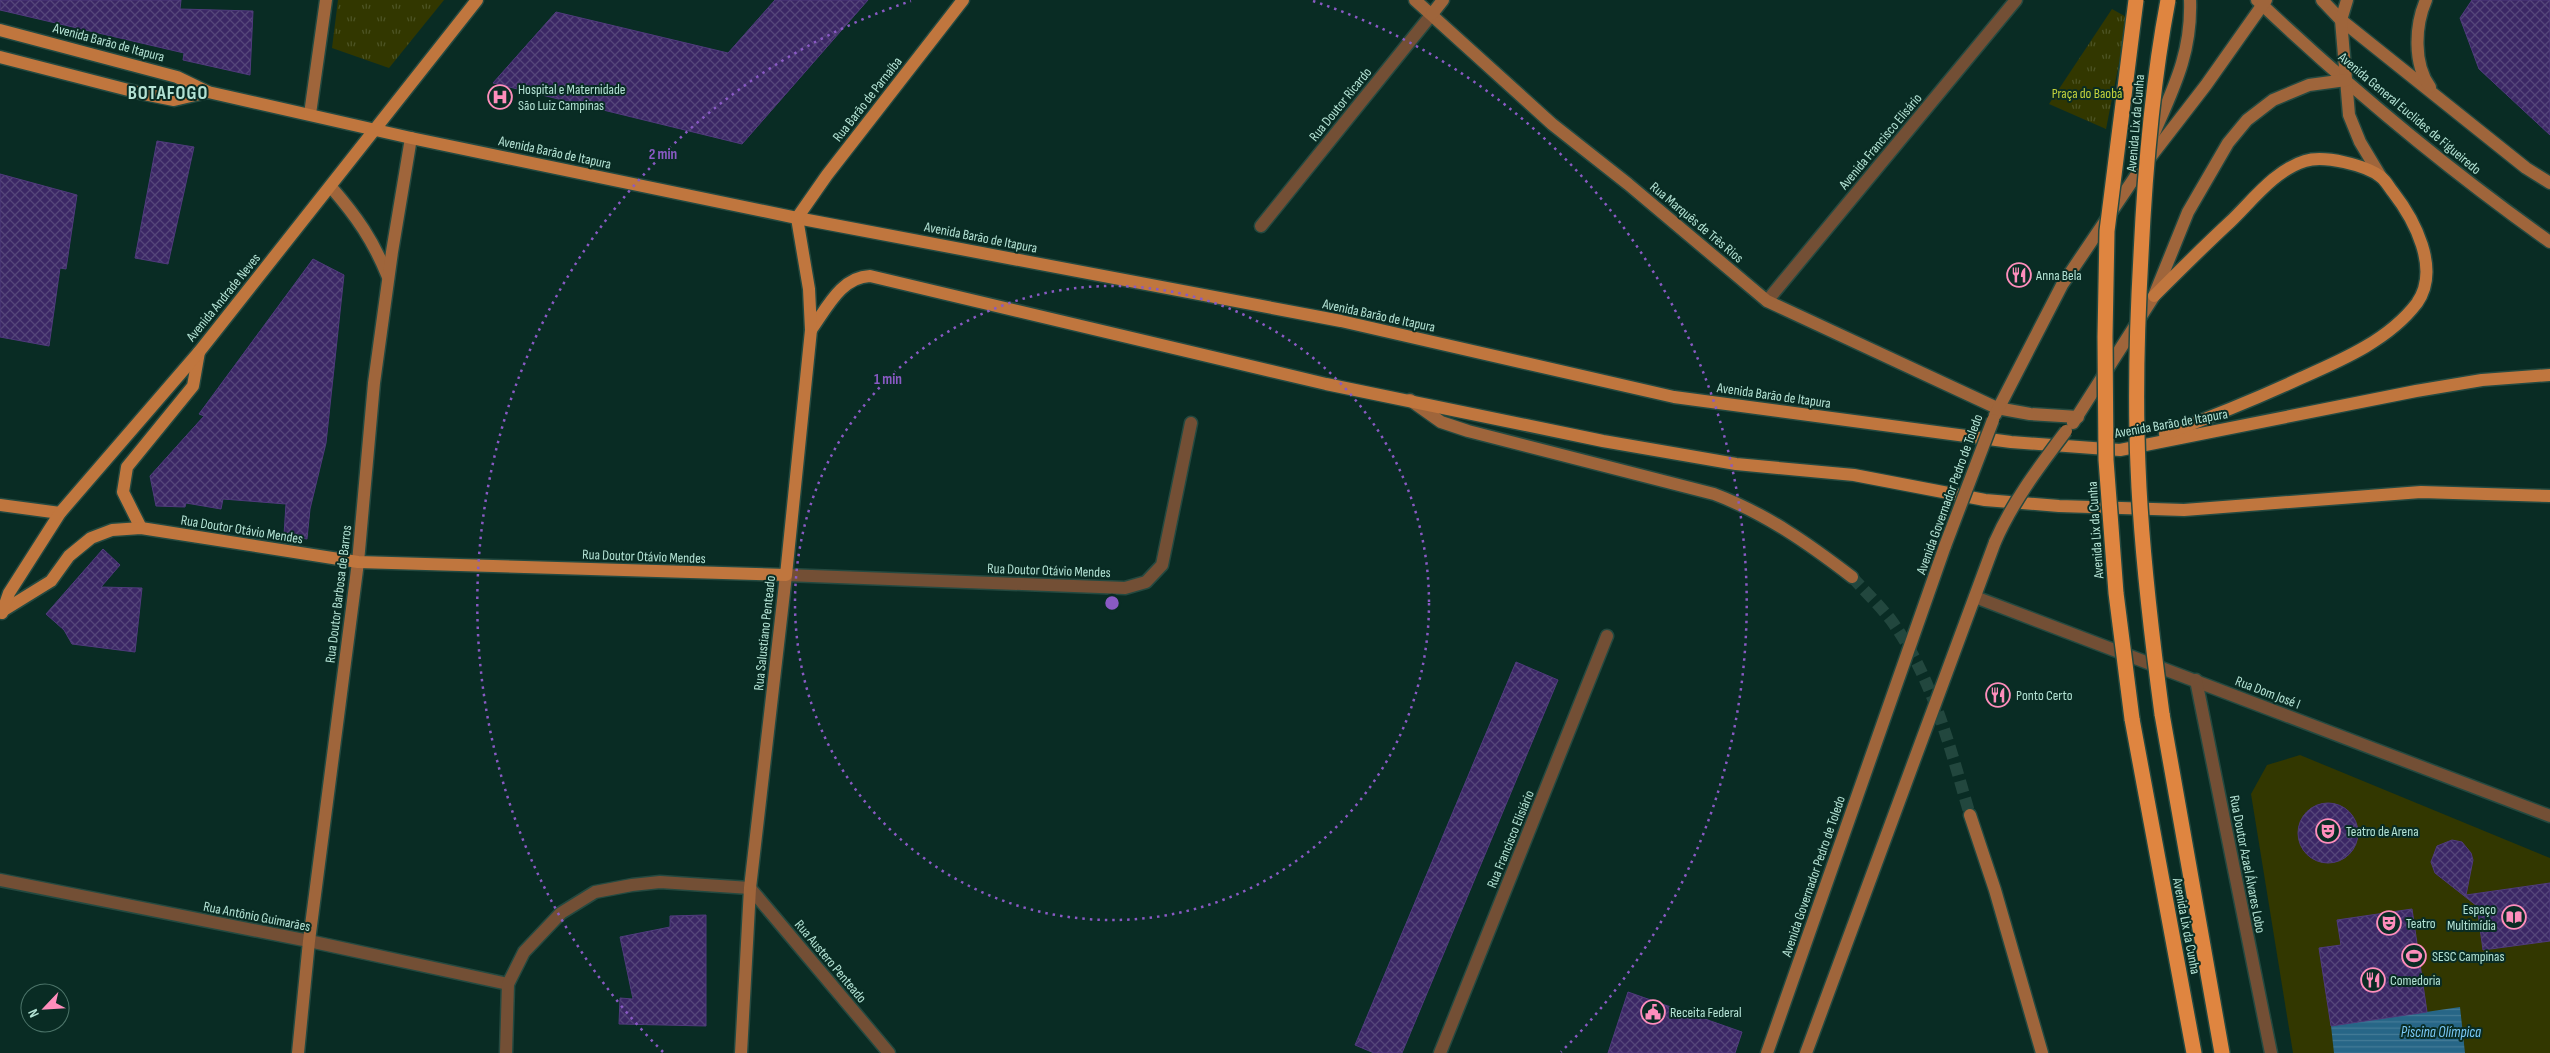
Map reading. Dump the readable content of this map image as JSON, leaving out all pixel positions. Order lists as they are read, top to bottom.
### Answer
{
  "streets": {
    "highway": ["Avenida Lix da Cunha"],
    "main road": [
      "Avenida Barão de Itapura",
      "Rua Barão de Parnaíba",
      "Rua Doutor Ricardo",
      "Avenida General Euclides de Figueiredo",
      "Rua Marquês de Três Rios",
      "Avenida Andrade Neves",
      "Avenida Governador Pedro de Toledo",
      "Rua Doutor Otávio Mendes",
      "Rua Doutor Barbosa de Barros",
      "Rua Salustiano Penteado"
    ],
    "street": [
      "Avenida Francisco Elisário",
      "Rua Dom José I",
      "Rua Francisco Elisiário",
      "Rua Doutor Azael Álvares Lobo",
      "Rua Antônio Guimarães",
      "Rua Austero Penteado"
    ]
  },
  "crossings": [
    ["Avenida Barão de Itapura", "Rua Barão de Parnaíba"],
    ["Avenida Barão de Itapura", "Avenida Andrade Neves"],
    ["Avenida Barão de Itapura", "Rua Doutor Barbosa de Barros"],
    ["Avenida Barão de Itapura", "Rua Salustiano Penteado"],
    ["Rua Barão de Parnaíba", "Rua Salustiano Penteado"],
    ["Rua Doutor Ricardo", "Rua Marquês de Três Rios"],
    ["Avenida General Euclides de Figueiredo", "Avenida Governador Pedro de Toledo"],
    ["Avenida Francisco Elisário", "Rua Marquês de Três Rios"],
    ["Rua Marquês de Três Rios", "Avenida Governador Pedro de Toledo"],
    ["Avenida Andrade Neves", "Rua Doutor Otávio Mendes"],
    ["Rua Doutor Otávio Mendes", "Rua Doutor Barbosa de Barros"],
    ["Rua Doutor Otávio Mendes", "Rua Salustiano Penteado"],
    ["Rua Doutor Barbosa de Barros", "Rua Antônio Guimarães"],
    ["Rua Salustiano Penteado", "Rua Austero Penteado"],
    ["Rua Dom José I", "Rua Doutor Azael Álvares Lobo"]
  ],
  "districts": ["BOTAFOGO"],
  "water": ["Piscina Olímpica"],
  "parks": ["Praça do Baobá"],
  "places": {
    "hospital": ["Hospital e Maternidade São Luiz Campinas"],
    "restaurant": ["Anna Bela", "Ponto Certo", "Comedoria"],
    "theatre": ["Teatro de Arena", "Teatro"],
    "library": ["Espaço Multimídia"],
    "sports": ["SESC Campinas"],
    "public building": ["Receita Federal"]
  },
  "north": "bottom left",
  "rings": ["2 min", "1 min"]
}
